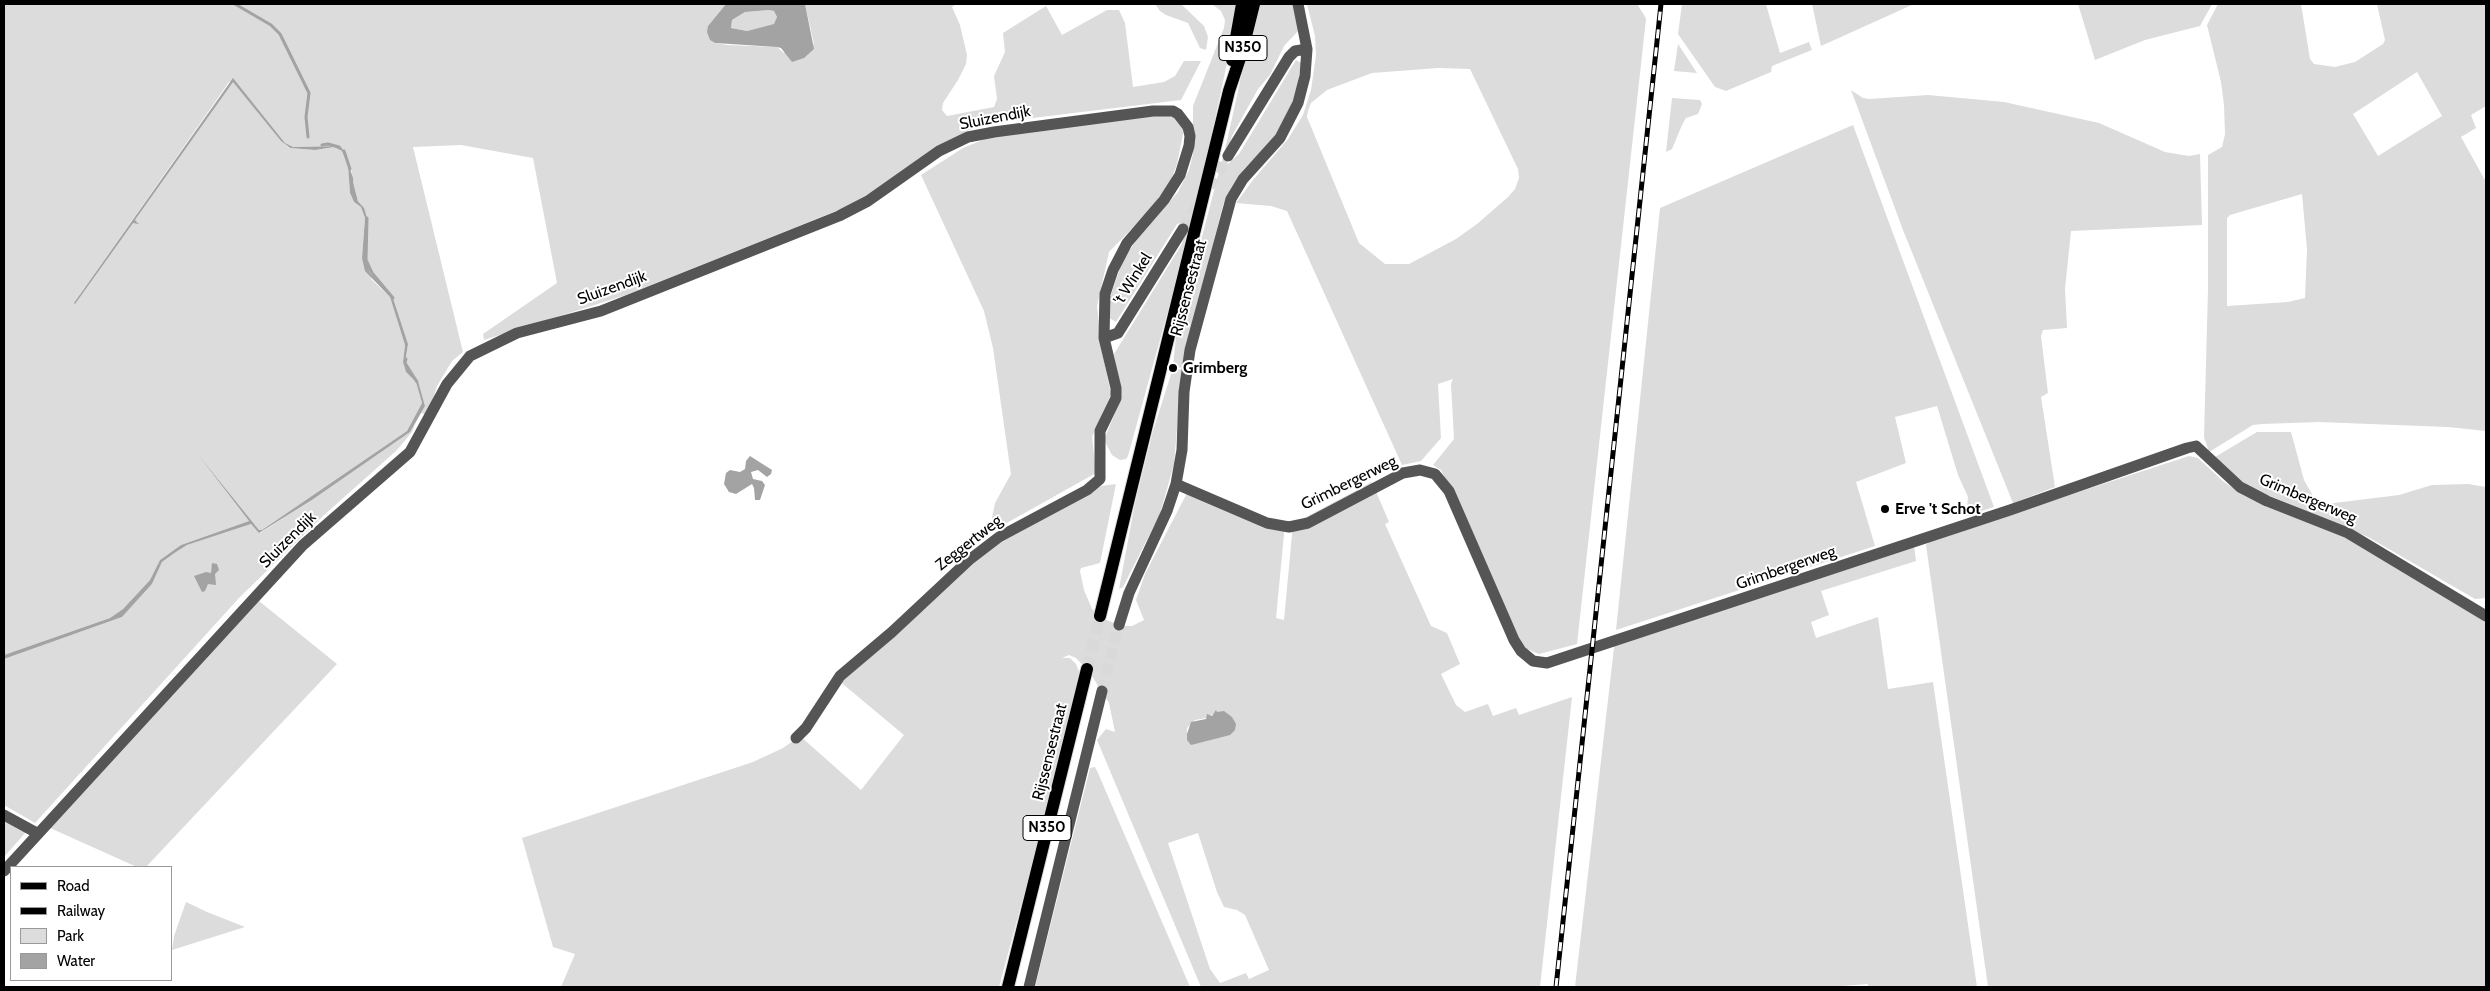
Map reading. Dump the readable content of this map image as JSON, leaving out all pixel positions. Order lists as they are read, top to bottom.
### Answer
{
  "streets": {
    "main road": ["N350", "Rijssensestraat"],
    "street": [
      "Sluizendijk",
      "'t Winkel",
      "Grimbergerweg",
      "Zeggertweg"
    ]
  },
  "crossings": [
    ["Sluizendijk", "'t Winkel"],
    ["Sluizendijk", "Zeggertweg"],
    ["'t Winkel", "Zeggertweg"],
    ["Rijssensestraat", "Grimbergerweg"]
  ],
  "places": ["Grimberg", "Erve 't Schot"],
  "legend": [
    "Road",
    "Railway",
    "Park",
    "Water"
  ]
}
